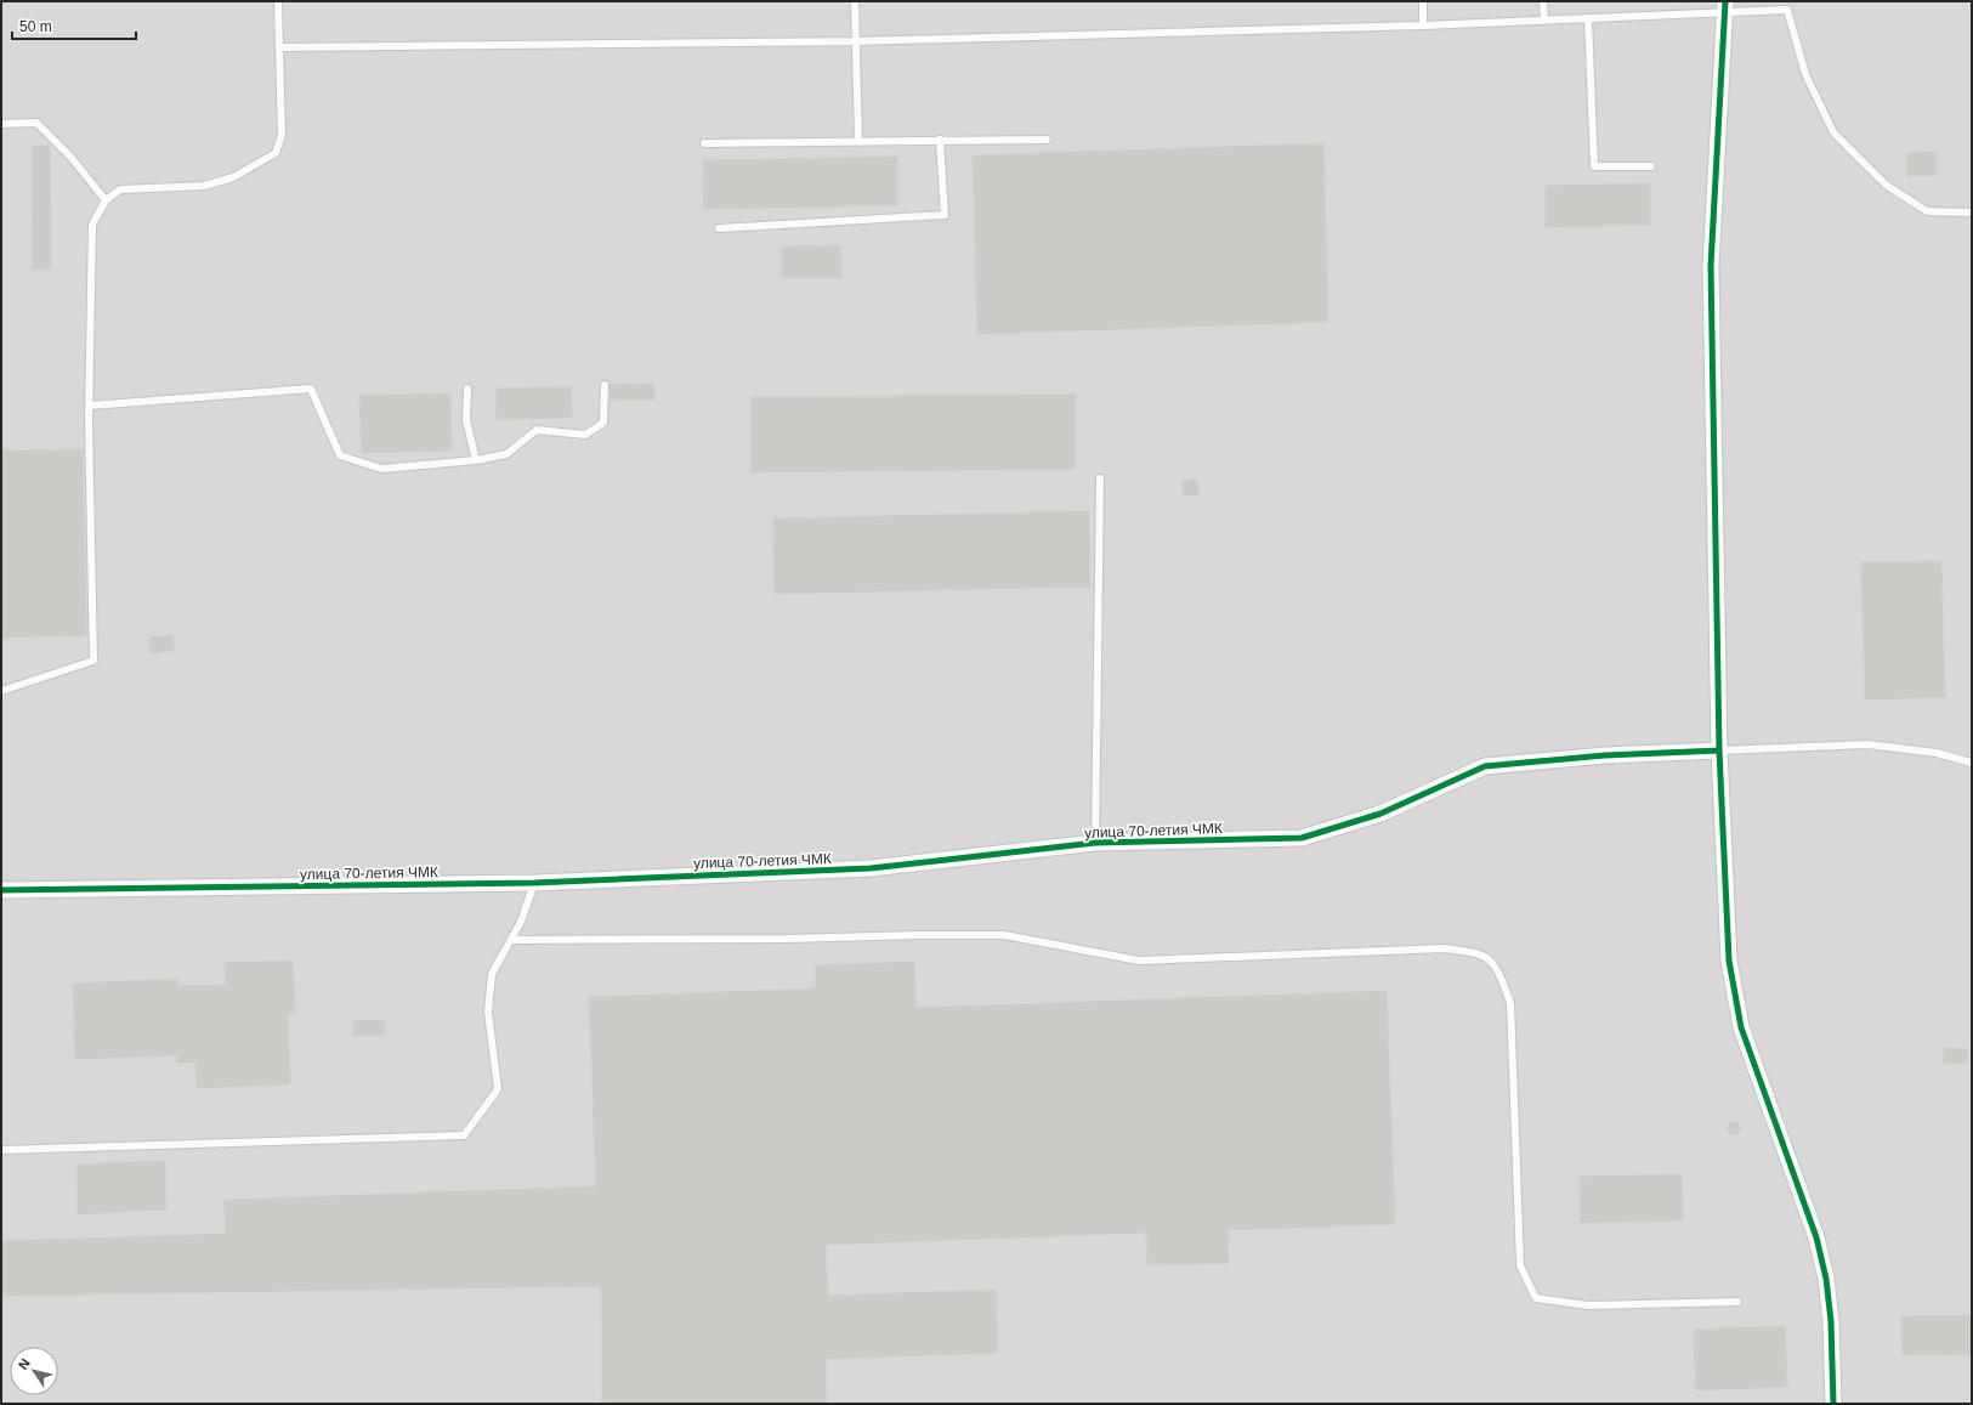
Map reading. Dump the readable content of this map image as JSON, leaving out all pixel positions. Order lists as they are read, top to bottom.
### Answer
{
  "streets": {
    "street": ["улица 70-летия ЧМК"]
  },
  "scale_bar": "50 m",
  "north": "top left"
}
